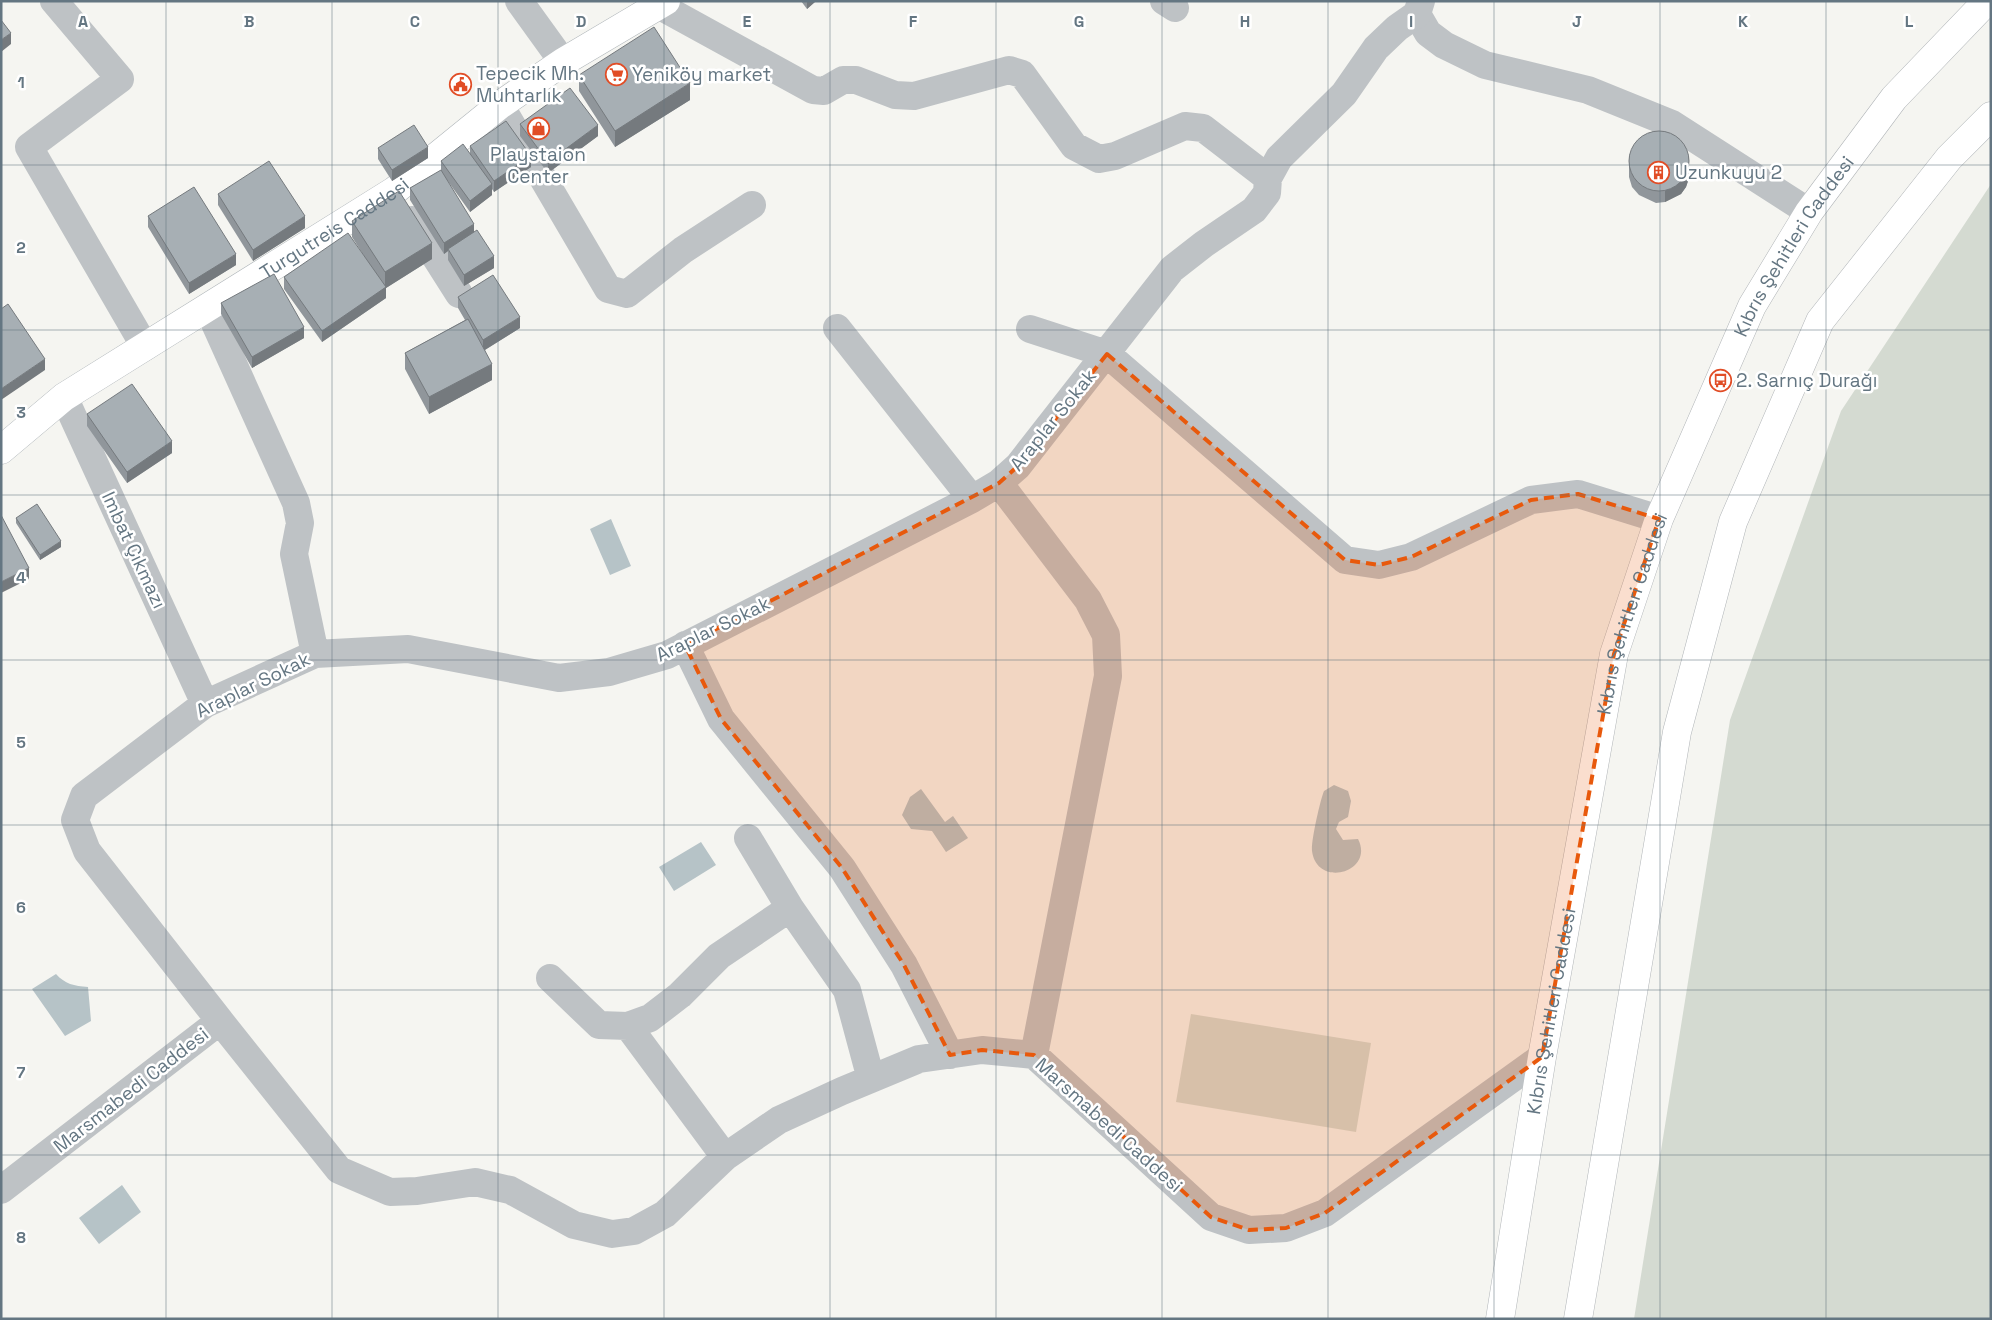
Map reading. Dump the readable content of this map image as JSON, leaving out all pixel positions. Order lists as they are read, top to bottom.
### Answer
{
  "streets": {
    "main road": ["Turgutreis Caddesi", "Kıbrıs Şehitleri Caddesi"],
    "street": ["Araplar Sokak", "Imbat Çıkmazı", "Marsmabedi Caddesi"]
  },
  "crossings": [
    ["Turgutreis Caddesi", "Imbat Çıkmazı"],
    ["Kıbrıs Şehitleri Caddesi", "Marsmabedi Caddesi"],
    ["Araplar Sokak", "Imbat Çıkmazı"],
    ["Araplar Sokak", "Marsmabedi Caddesi"]
  ],
  "places": {
    "supermarket": ["Yeniköy market"],
    "public building": ["Tepecik Mh. Muhtarlık"],
    "shop": ["Playstaion Center"],
    "building": ["Uzunkuyu 2"],
    "bus stop": ["2. Sarnıç Durağı"]
  },
  "grid": {
    "columns": [
      "A",
      "B",
      "C",
      "D",
      "E",
      "F",
      "G",
      "H",
      "I",
      "J",
      "K",
      "L"
    ],
    "rows": [
      "1",
      "2",
      "3",
      "4",
      "5",
      "6",
      "7",
      "8"
    ]
  }
}
